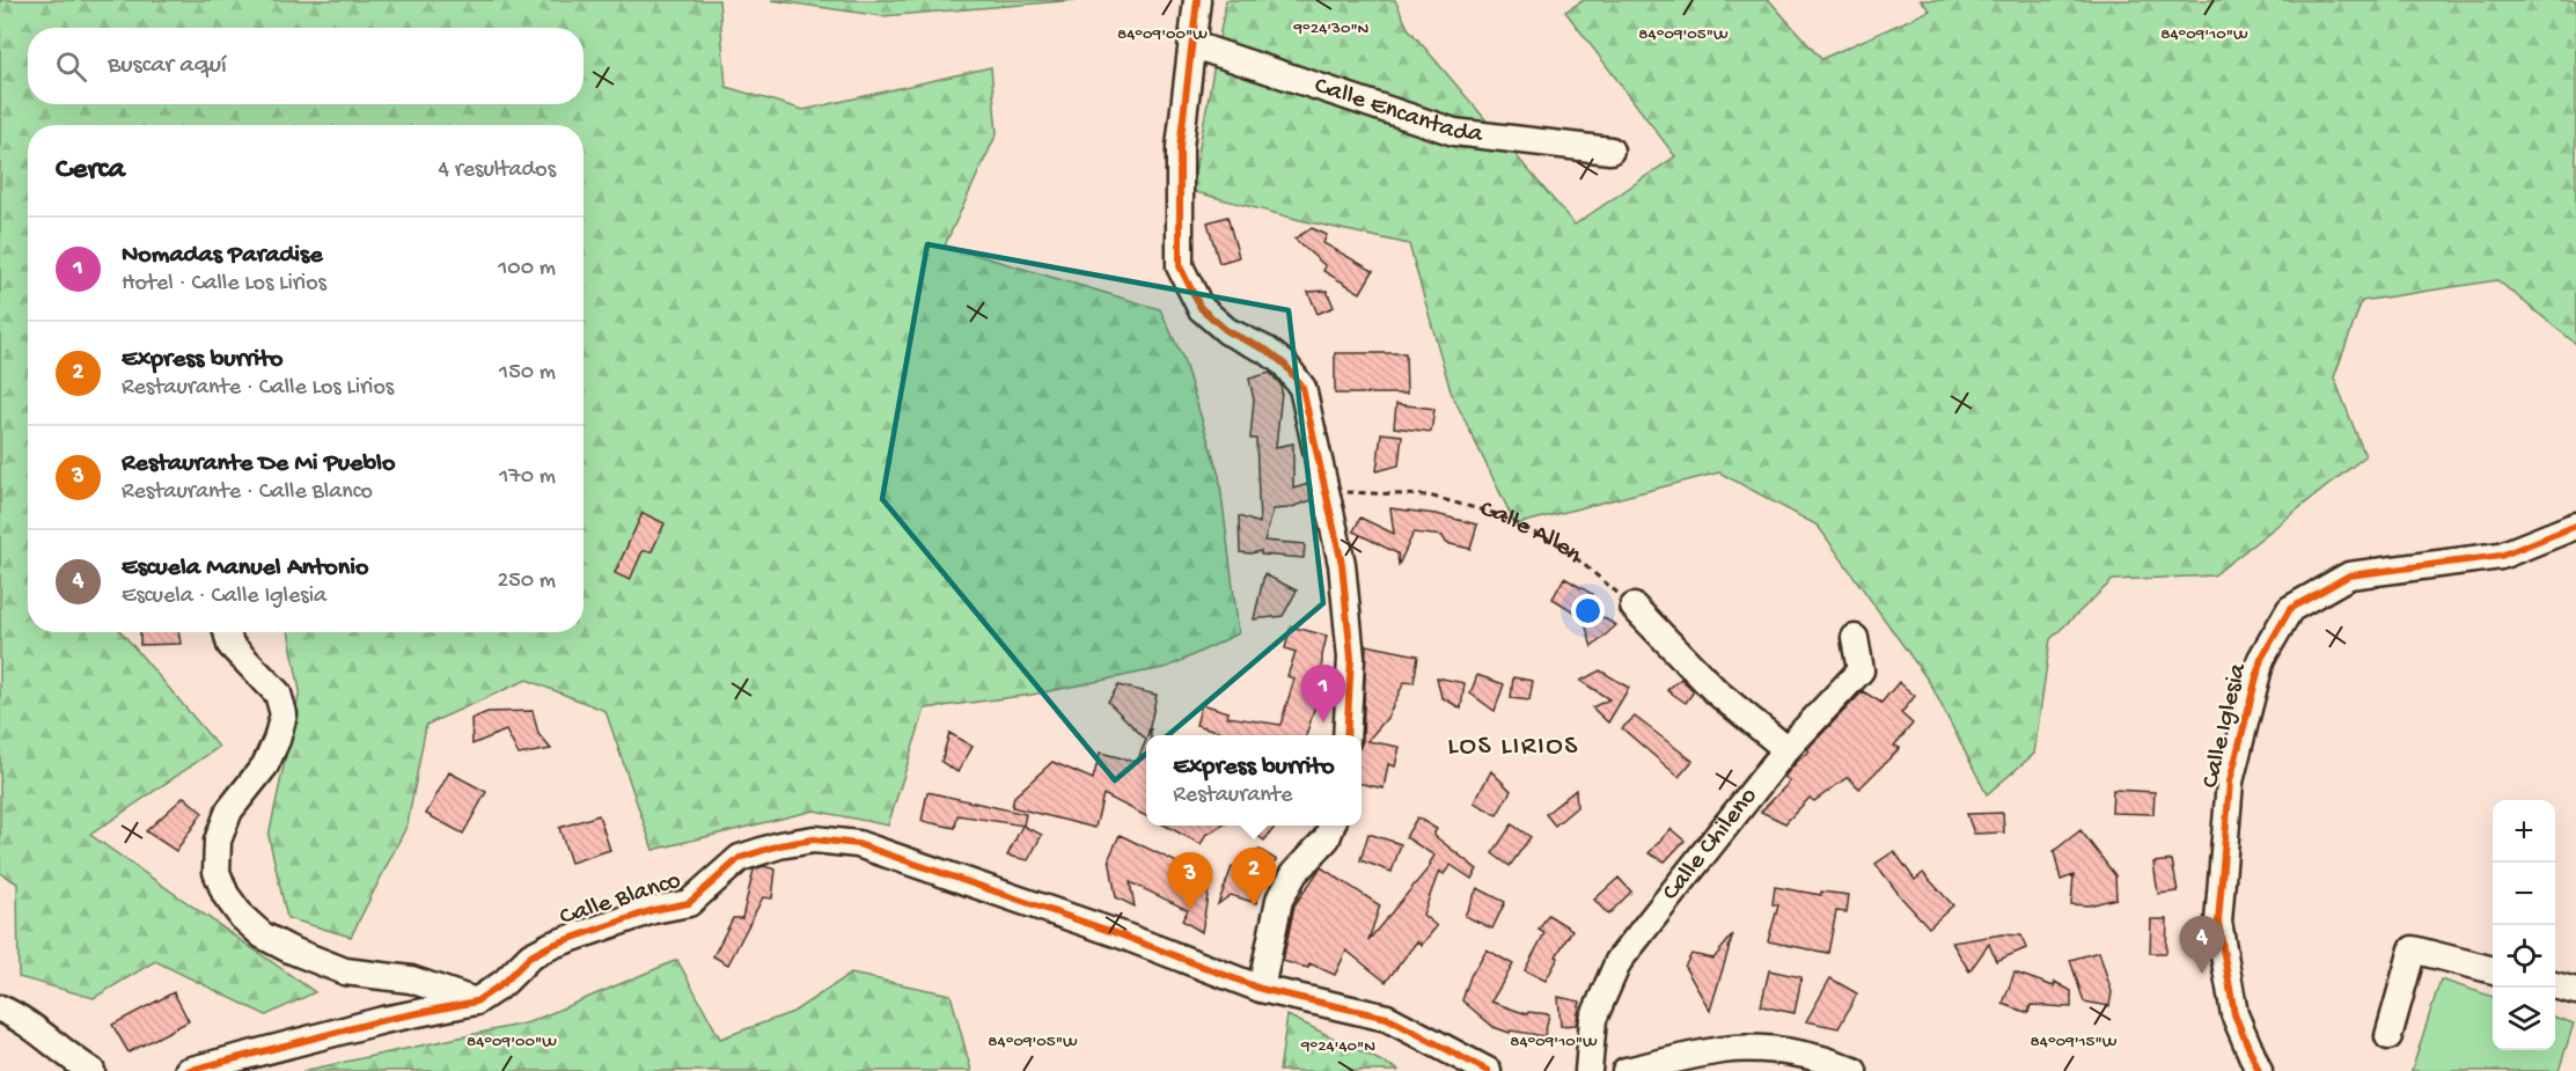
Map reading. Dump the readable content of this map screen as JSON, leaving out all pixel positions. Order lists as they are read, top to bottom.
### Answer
{
  "streets": {
    "street": [
      "Calle Encantada",
      "Calle Iglesia",
      "Calle Chileno",
      "Calle Blanco"
    ],
    "path": ["Calle Allen"]
  },
  "districts": ["LOS LIRIOS"],
  "page": {
    "search": "Buscar aquí",
    "heading": ["Cerca", "4 resultados"],
    "list": [
      {
        "mark": "1",
        "name": "Nomadas Paradise",
        "note": "Hotel · Calle Los Lirios",
        "value": "100 m"
      },
      {
        "mark": "2",
        "name": "Express burrito",
        "note": "Restaurante · Calle Los Lirios",
        "value": "150 m"
      },
      {
        "mark": "3",
        "name": "Restaurante De Mi Pueblo",
        "note": "Restaurante · Calle Blanco",
        "value": "170 m"
      },
      {
        "mark": "4",
        "name": "Escuela Manuel Antonio",
        "note": "Escuela · Calle Iglesia",
        "value": "250 m"
      }
    ],
    "pins": [
      "1",
      "2",
      "3",
      "4"
    ],
    "popup": ["Express burrito", "Restaurante"],
    "map_buttons": ["+", "−"]
  },
  "coordinates": [
    "9°24'30\"N",
    "84°09'00\"W",
    "84°09'05\"W",
    "84°09'10\"W",
    "84°09'15\"W",
    "9°24'40\"N"
  ]
}
